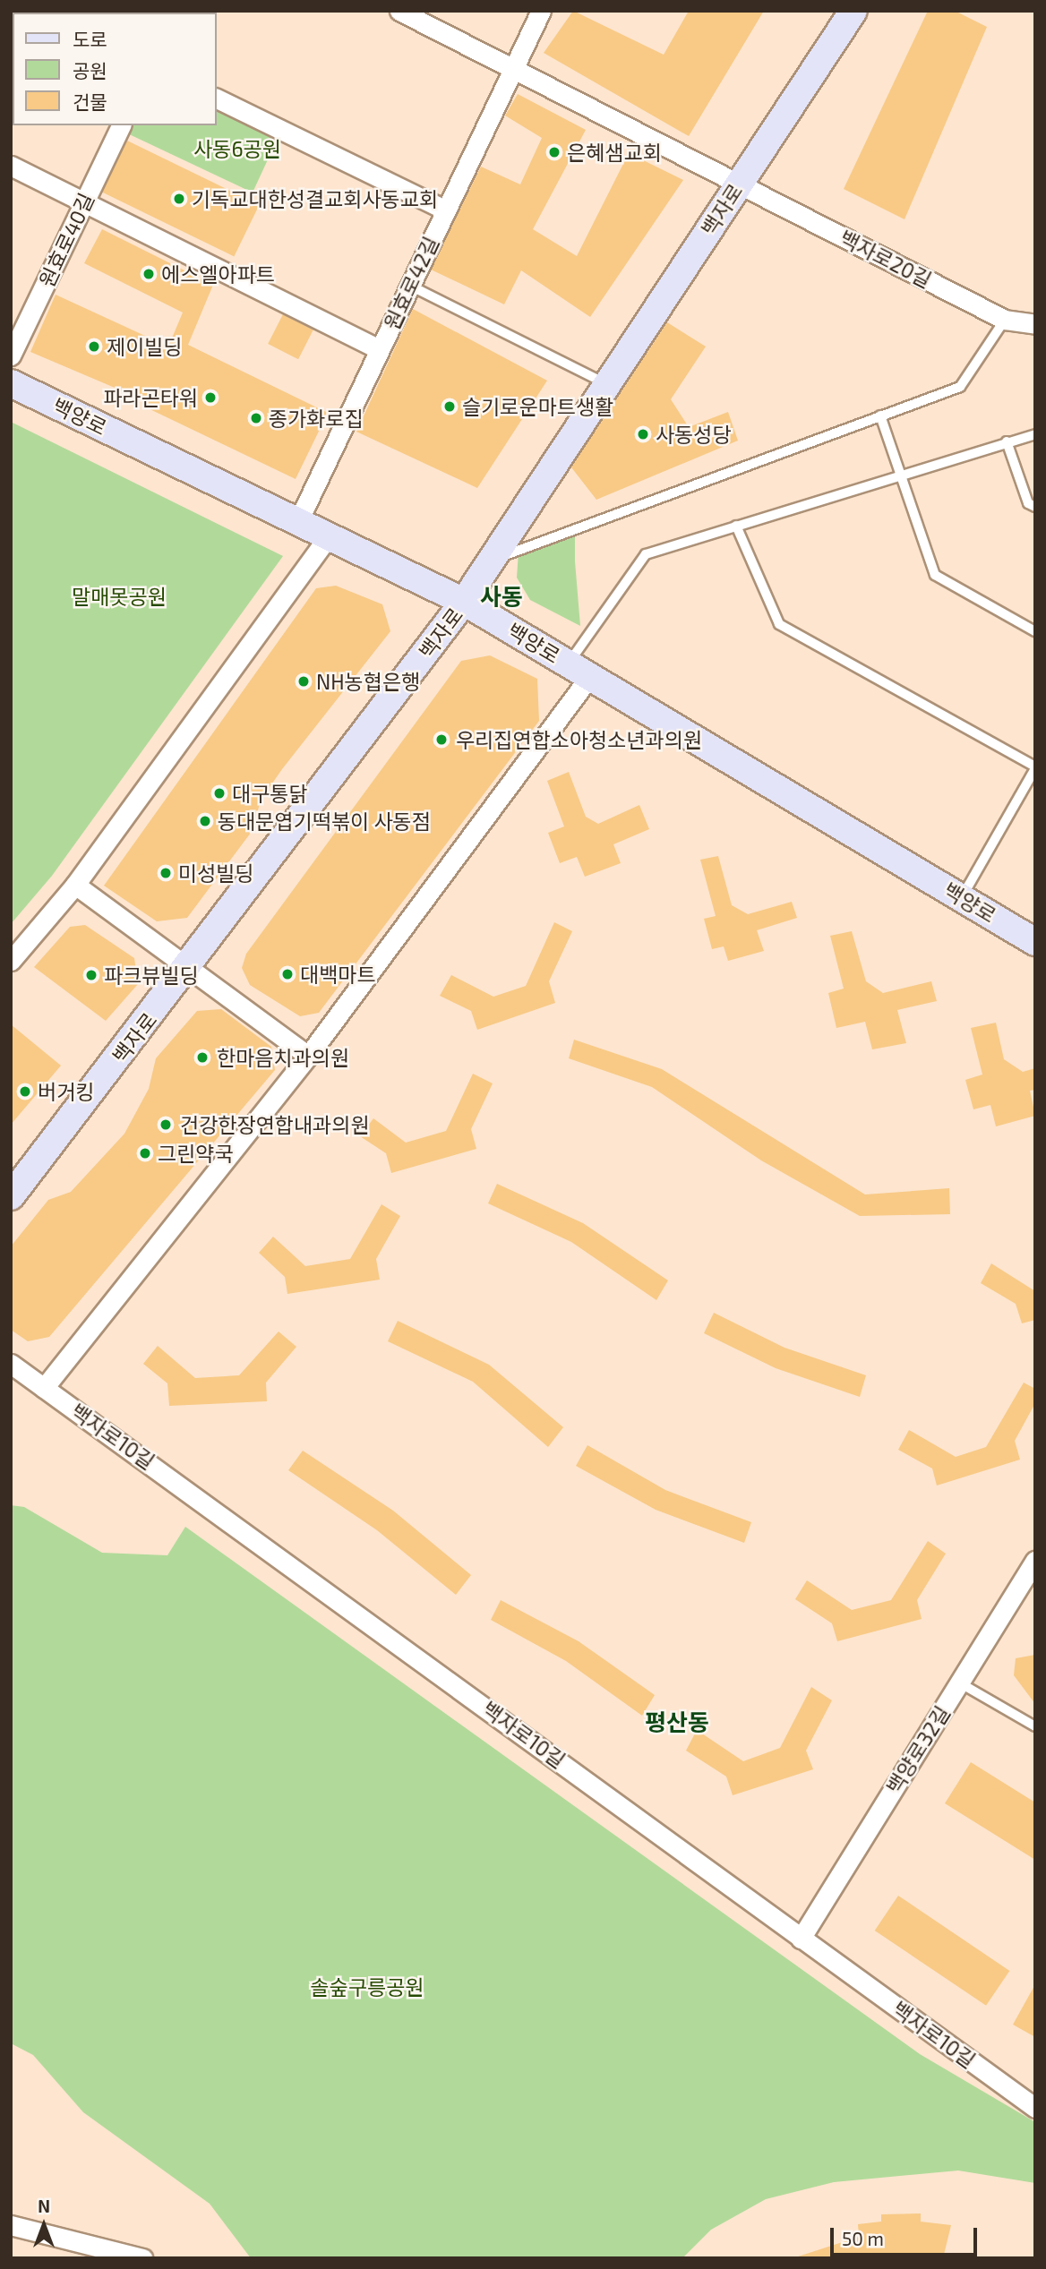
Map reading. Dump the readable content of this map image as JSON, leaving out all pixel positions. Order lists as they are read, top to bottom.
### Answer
{
  "streets": {
    "street": [
      "백자로",
      "원효로40길",
      "백자로20길",
      "원효로42길",
      "백양로",
      "백자로10길",
      "백양로32길"
    ]
  },
  "crossings": [
    ["백자로", "백자로20길"],
    ["백자로", "백양로"],
    ["백자로20길", "원효로42길"],
    ["원효로42길", "백양로"],
    ["백자로10길", "백양로32길"]
  ],
  "districts": ["사동", "평산동"],
  "parks": ["사동6공원", "말매못공원", "솔숲구릉공원"],
  "places": [
    "은혜샘교회",
    "기독교대한성결교회사동교회",
    "에스엘아파트",
    "제이빌딩",
    "파라곤타워",
    "슬기로운마트생활",
    "종가화로집",
    "사동성당",
    "NH농협은행",
    "우리집연합소아청소년과의원",
    "대구통닭",
    "동대문엽기떡볶이 사동점",
    "미성빌딩",
    "대백마트",
    "파크뷰빌딩",
    "한마음치과의원",
    "버거킹",
    "건강한장연합내과의원",
    "그린약국"
  ],
  "legend": ["도로", "공원", "건물"],
  "scale_bar": "50 m",
  "north": "top"
}
